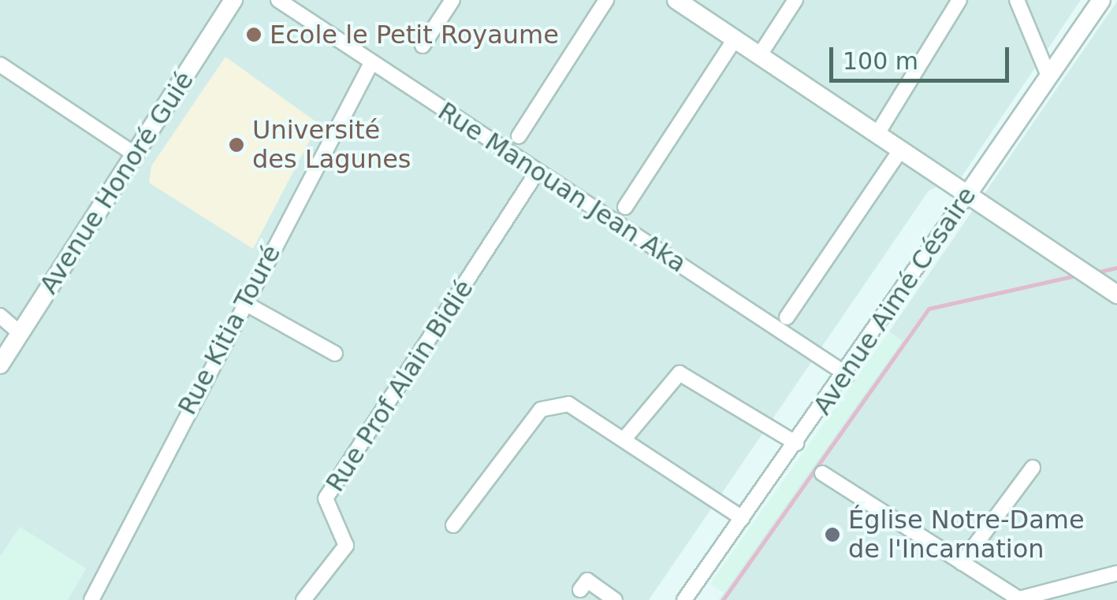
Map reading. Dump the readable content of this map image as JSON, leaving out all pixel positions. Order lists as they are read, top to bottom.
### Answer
{
  "streets": {
    "street": [
      "Avenue Honoré Guié",
      "Rue Manouan Jean Aka",
      "Avenue Aimé Césaire",
      "Rue Kitia Touré",
      "Rue Prof Alain Bidié"
    ]
  },
  "crossings": [
    ["Rue Manouan Jean Aka", "Avenue Aimé Césaire"],
    ["Rue Manouan Jean Aka", "Rue Kitia Touré"],
    ["Rue Manouan Jean Aka", "Rue Prof Alain Bidié"]
  ],
  "places": ["Ecole le Petit Royaume", "Université des Lagunes", "Église Notre-Dame de l'Incarnation"],
  "scale_bar": "100 m"
}
